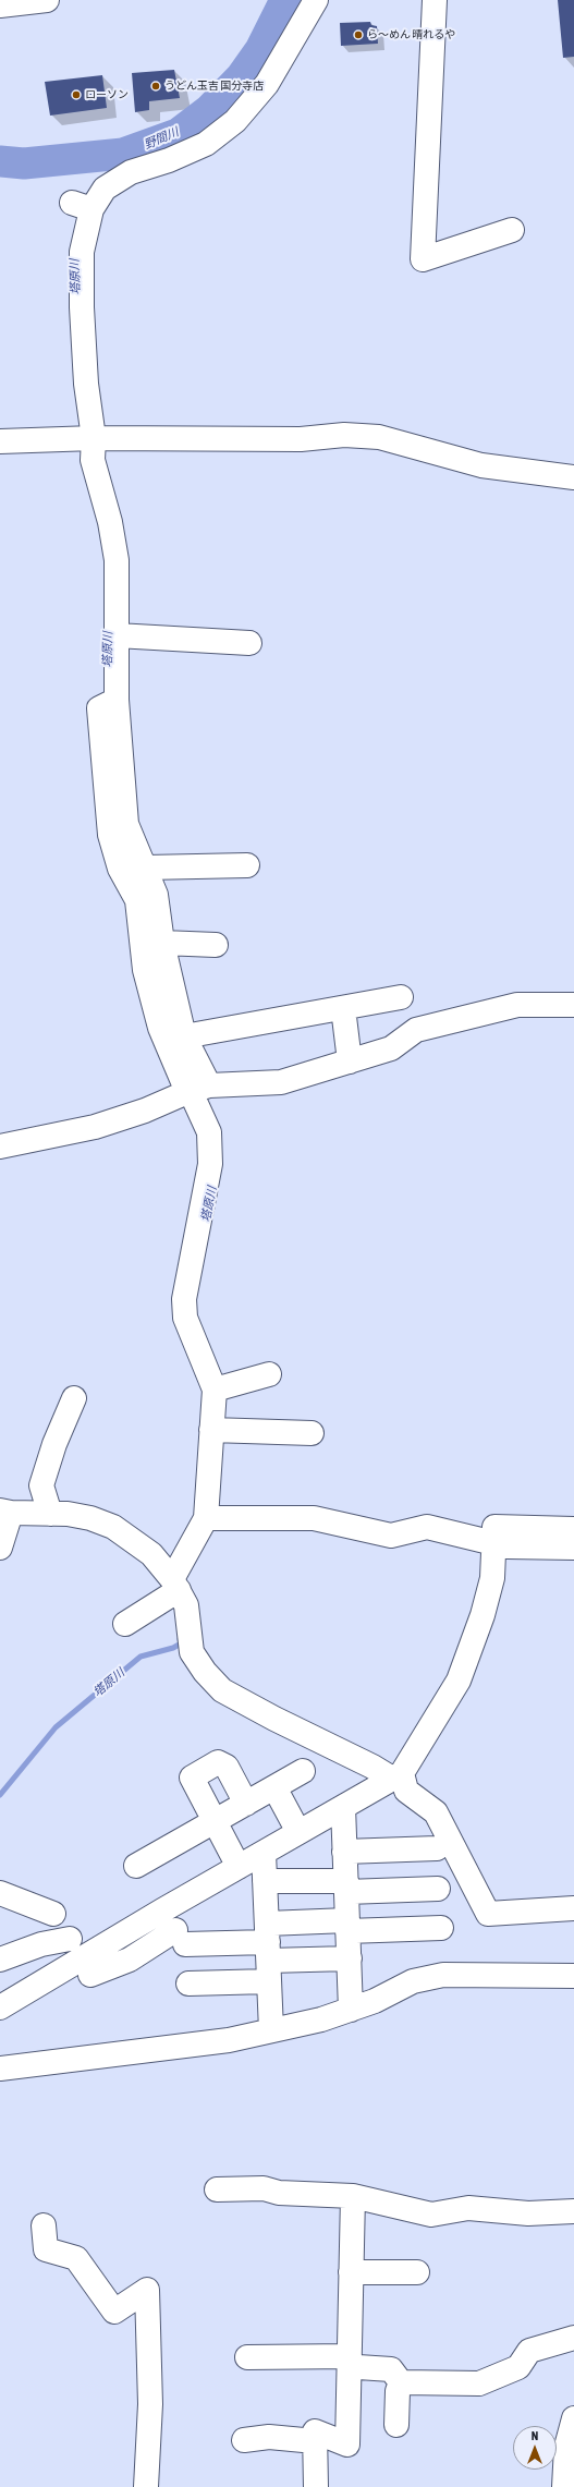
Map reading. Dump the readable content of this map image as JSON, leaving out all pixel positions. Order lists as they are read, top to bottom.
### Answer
{
  "water": ["野間川", "塔原川"],
  "places": ["ら～めん 晴れるや", "うどん玉吉 国分寺店", "ローソン"],
  "north": "top"
}
